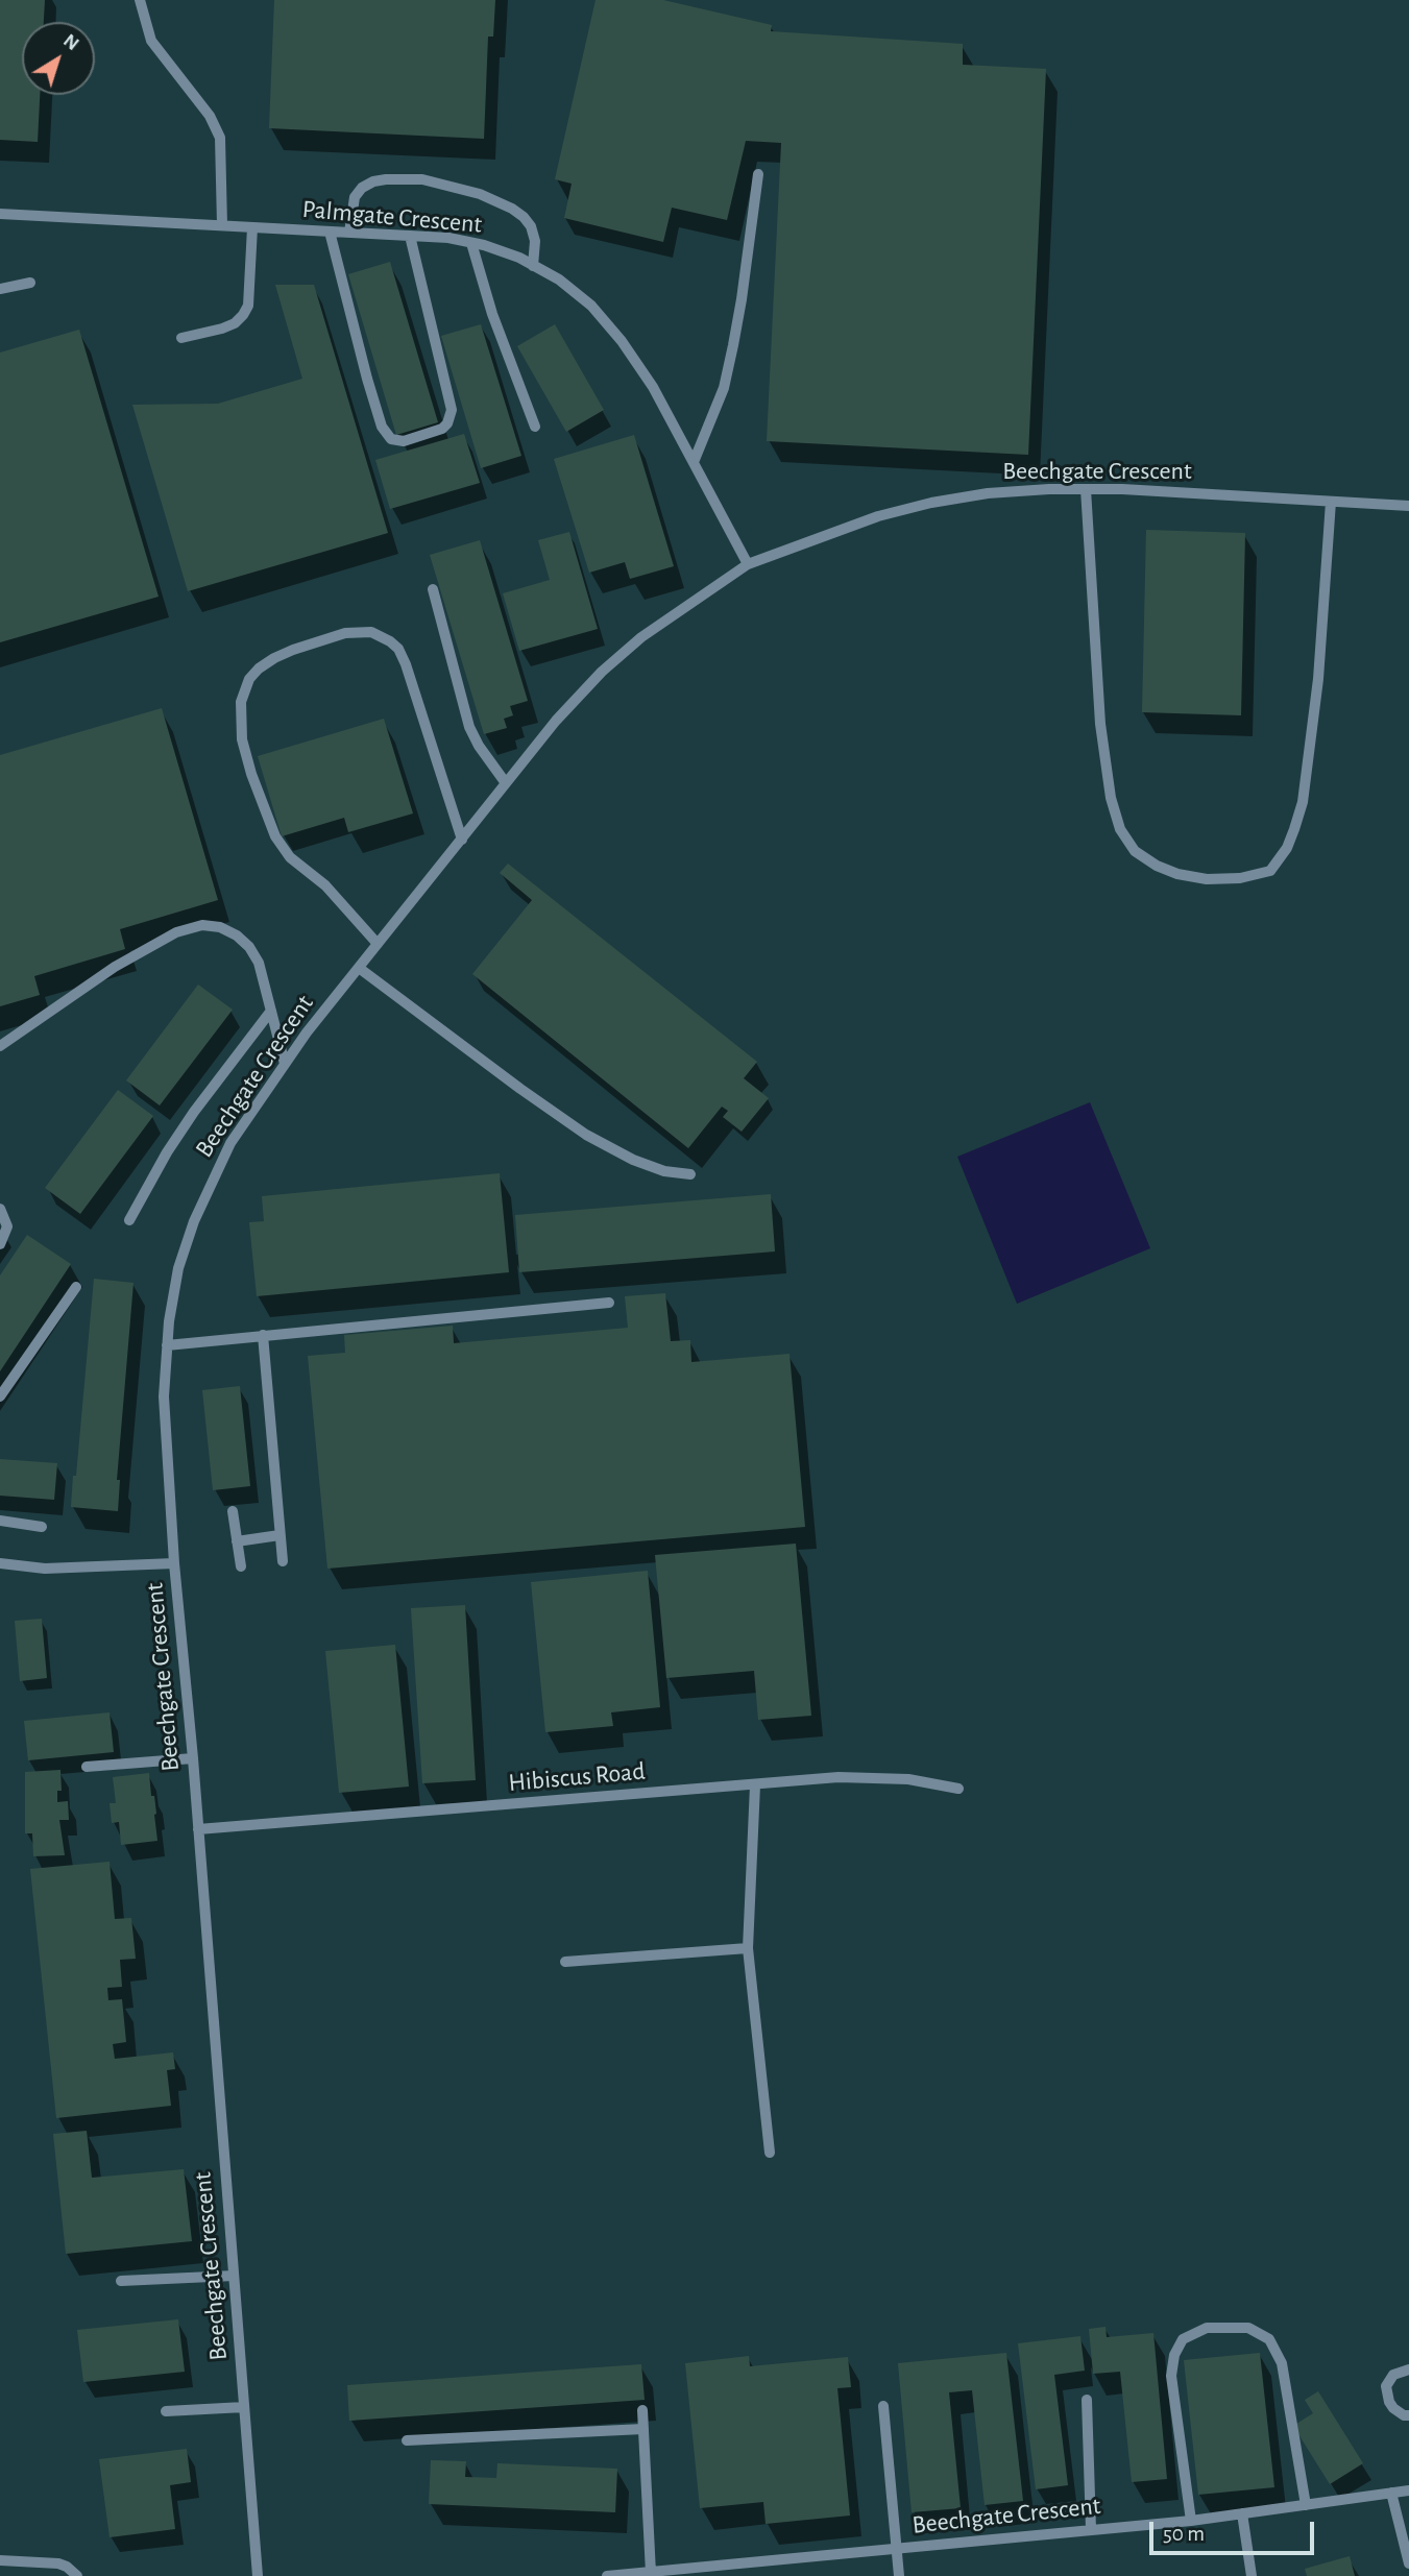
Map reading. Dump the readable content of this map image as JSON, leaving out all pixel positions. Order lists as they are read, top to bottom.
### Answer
{
  "streets": {
    "lane": ["Palmgate Crescent", "Beechgate Crescent", "Hibiscus Road"]
  },
  "crossings": [
    ["Palmgate Crescent", "Beechgate Crescent"],
    ["Beechgate Crescent", "Hibiscus Road"]
  ],
  "scale_bar": "50 m",
  "north": "top right"
}
